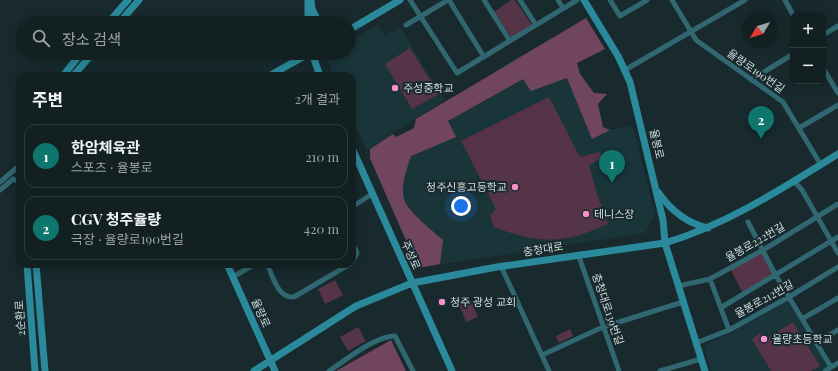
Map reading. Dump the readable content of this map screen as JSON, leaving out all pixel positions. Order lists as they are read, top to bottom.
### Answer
{
  "streets": {
    "street": [
      "율량로190번길",
      "율봉로",
      "율봉로222번길",
      "충청대로",
      "주성로",
      "율봉로212번길",
      "충청대로139번길",
      "율량로",
      "2순환로"
    ]
  },
  "crossings": [
    ["율량로190번길", "충청대로"],
    ["율봉로", "율봉로222번길"],
    ["율봉로", "충청대로"],
    ["율봉로", "율봉로212번길"],
    ["충청대로", "주성로"],
    ["충청대로", "충청대로139번길"],
    ["충청대로", "율량로"]
  ],
  "places": [
    "주성중학교",
    "청주신흥고등학교",
    "테니스장",
    "청주 광성 교회",
    "율량초등학교"
  ],
  "north": "bottom left",
  "page": {
    "map_buttons": ["+", "−"],
    "search": "장소 검색",
    "heading": ["주변", "2개 결과"],
    "pins": ["2", "1"],
    "list": [
      {
        "mark": "1",
        "name": "한암체육관",
        "note": "스포츠 · 율봉로",
        "value": "210 m"
      },
      {
        "mark": "2",
        "name": "CGV 청주율량",
        "note": "극장 · 율량로190번길",
        "value": "420 m"
      }
    ]
  }
}
